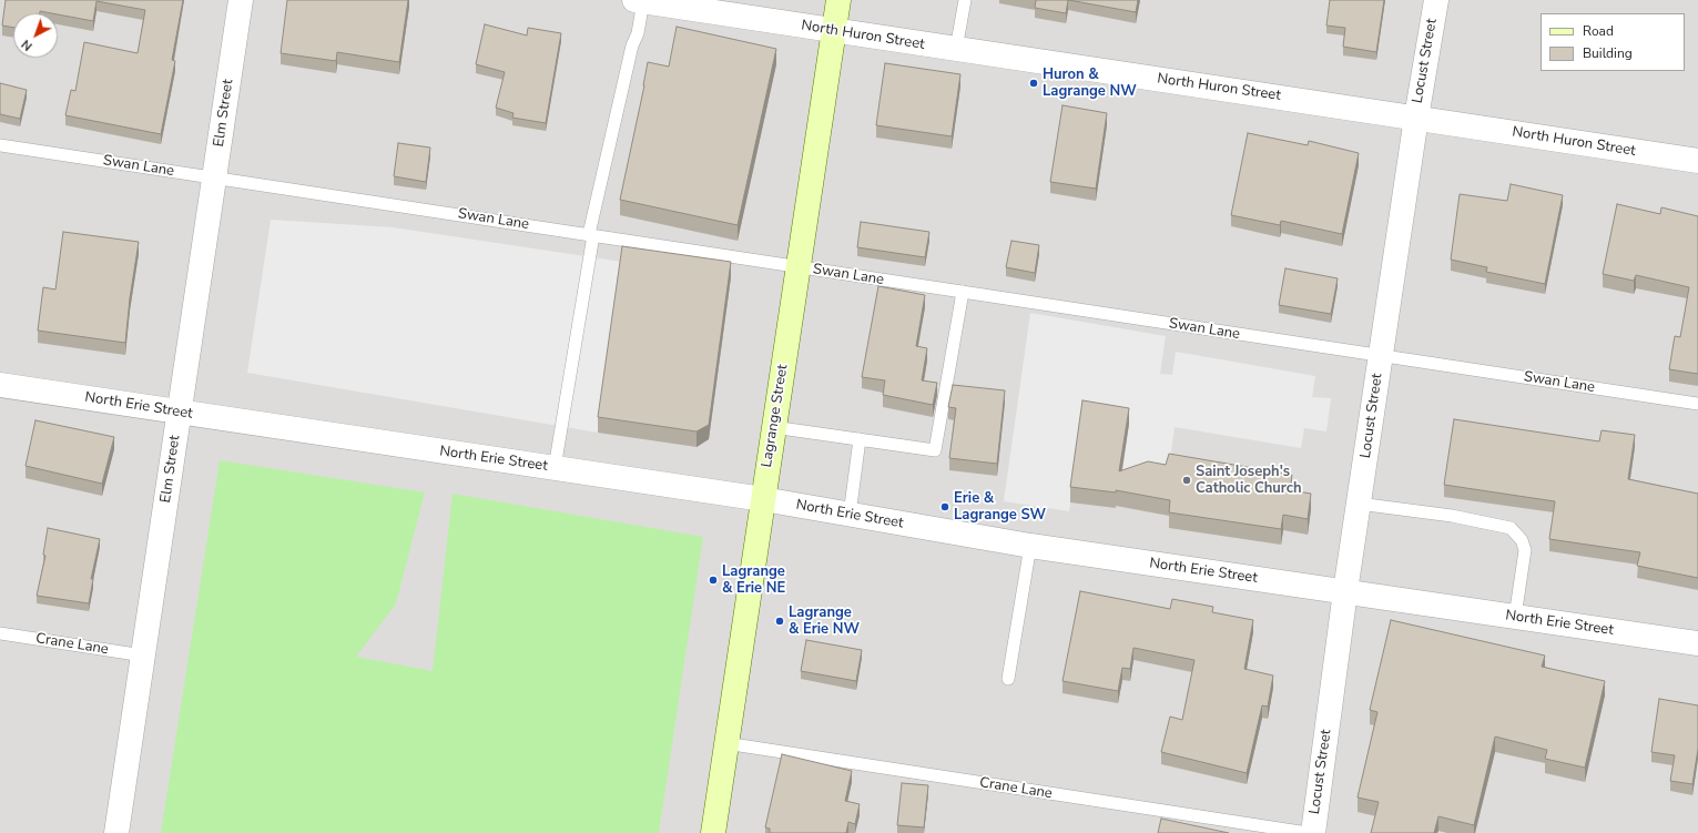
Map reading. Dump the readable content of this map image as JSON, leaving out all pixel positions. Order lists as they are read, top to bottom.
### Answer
{
  "streets": {
    "main road": ["Lagrange Street"],
    "street": [
      "North Huron Street",
      "Locust Street",
      "Elm Street",
      "North Erie Street"
    ],
    "lane": ["Swan Lane", "Crane Lane"]
  },
  "crossings": [
    ["North Huron Street", "Locust Street"],
    ["North Huron Street", "Lagrange Street"],
    ["Locust Street", "Swan Lane"],
    ["Locust Street", "North Erie Street"],
    ["Elm Street", "Swan Lane"],
    ["Elm Street", "North Erie Street"],
    ["Elm Street", "Crane Lane"],
    ["Swan Lane", "Lagrange Street"],
    ["North Erie Street", "Lagrange Street"],
    ["Lagrange Street", "Crane Lane"]
  ],
  "places": [
    "Huron & Lagrange NW",
    "Saint Joseph's Catholic Church",
    "Erie & Lagrange SW",
    "Lagrange & Erie NE",
    "Lagrange & Erie NW"
  ],
  "legend": ["Road", "Building"],
  "north": "bottom left"
}
